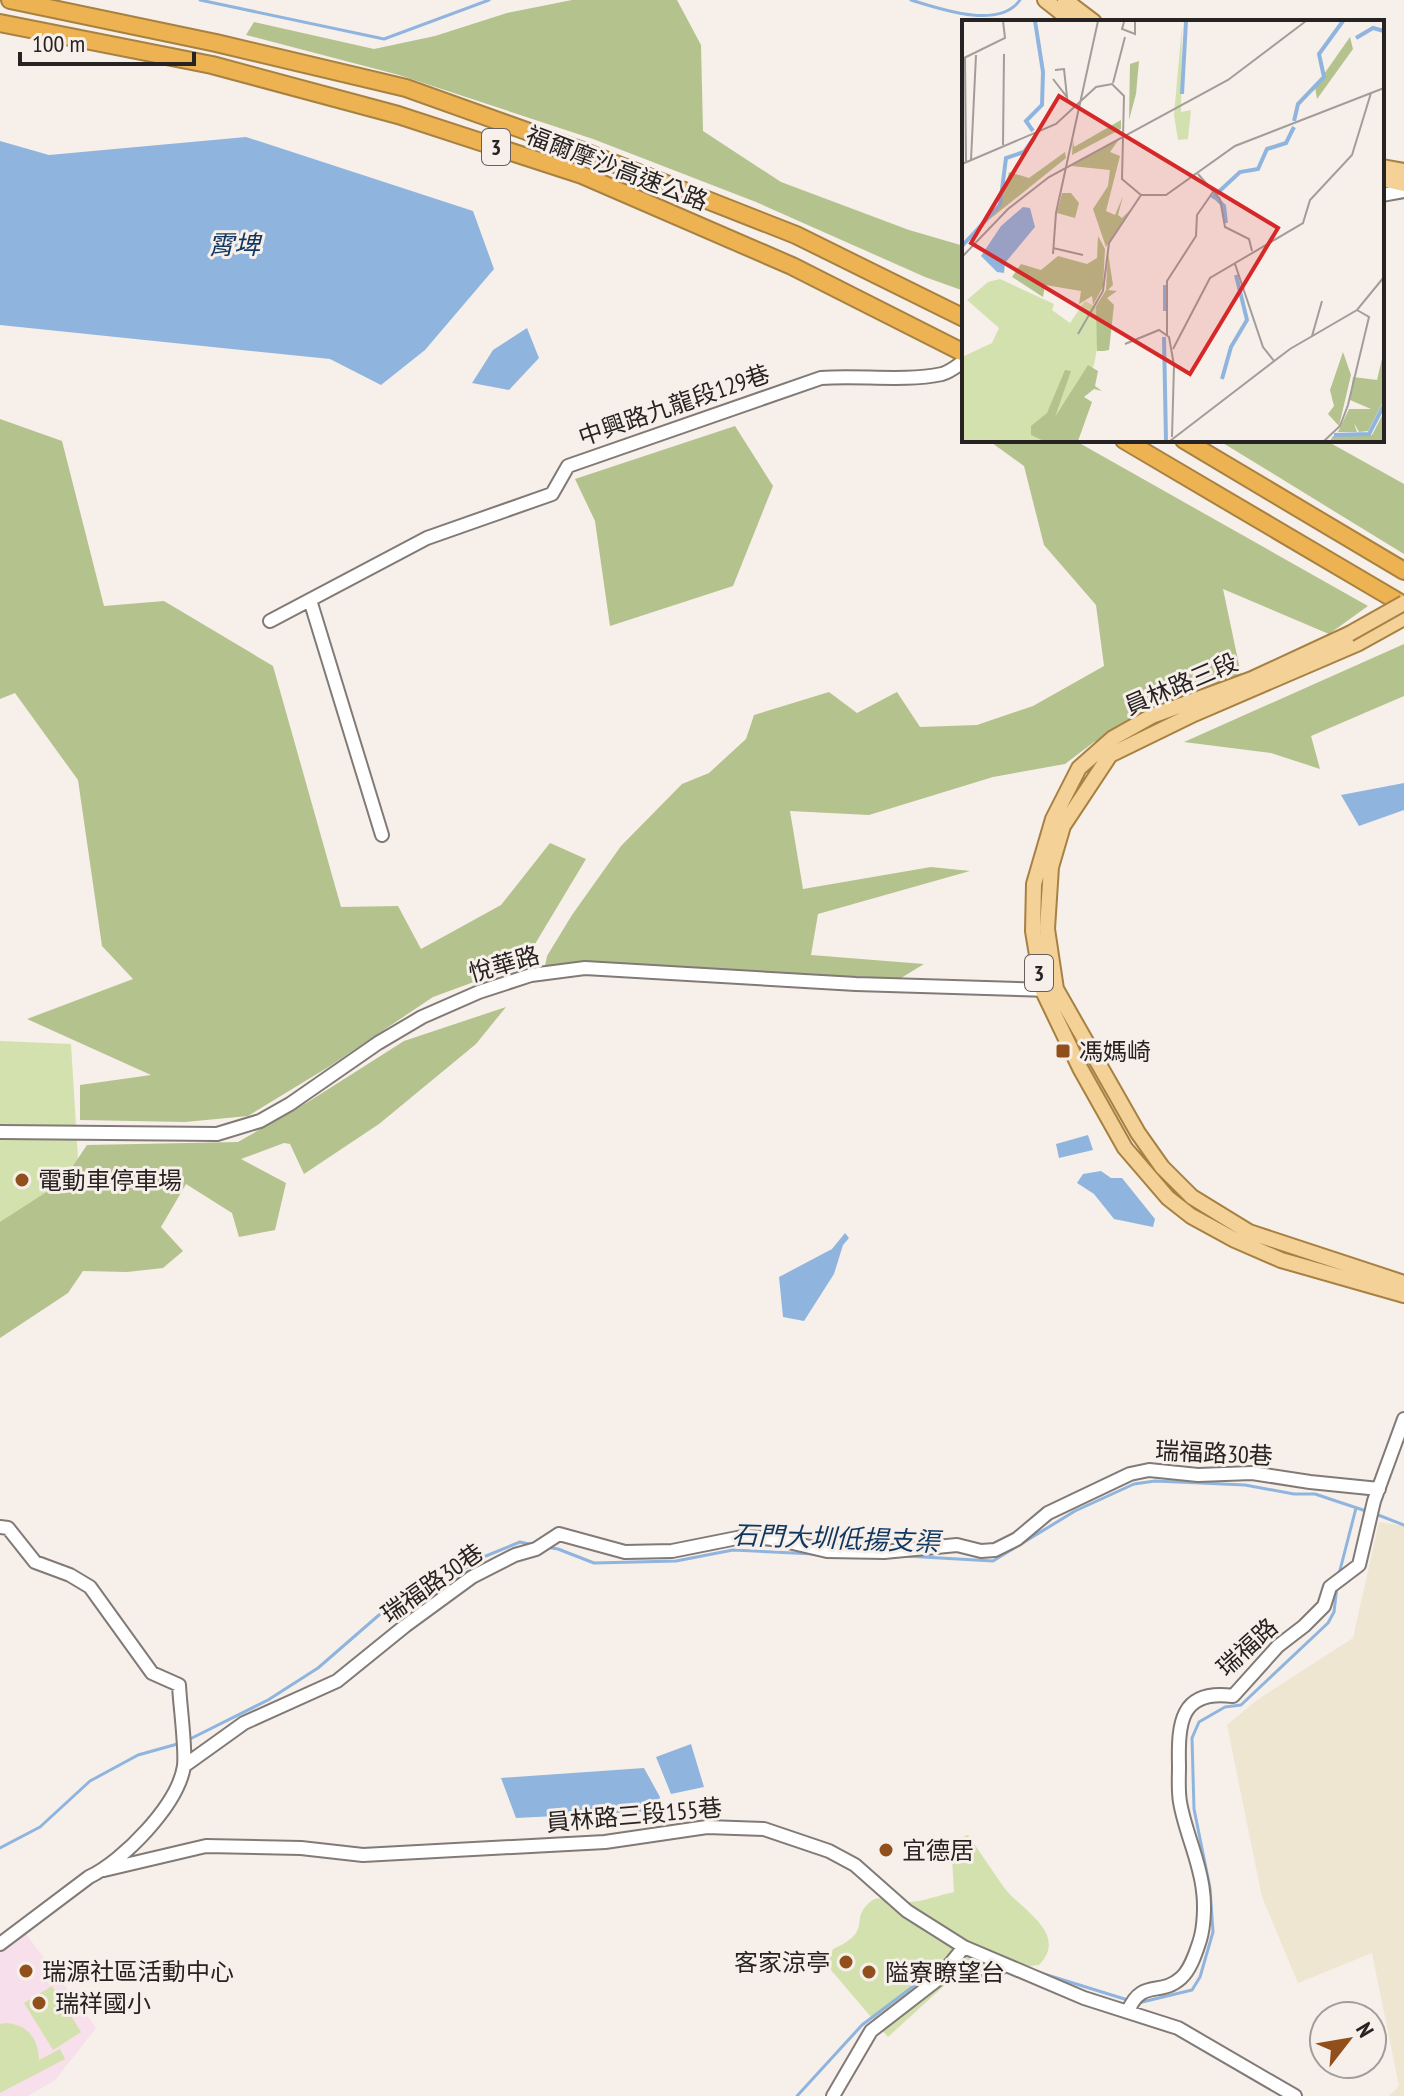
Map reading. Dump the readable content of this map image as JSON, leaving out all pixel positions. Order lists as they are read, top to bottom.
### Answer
{
  "streets": {
    "highway": ["3", "福爾摩沙高速公路"],
    "main road": ["員林路三段"],
    "street": [
      "中興路九龍段129巷",
      "悅華路",
      "瑞福路30巷",
      "瑞福路",
      "員林路三段155巷"
    ]
  },
  "crossings": [
    ["3", "員林路三段"],
    ["員林路三段", "悅華路"],
    ["瑞福路30巷", "瑞福路"],
    ["瑞福路", "員林路三段155巷"]
  ],
  "water": ["霄埤", "石門大圳低揚支渠"],
  "places": {
    "transit": ["馮媽崎"],
    "other": [
      "電動車停車場",
      "宜德居",
      "客家涼亭",
      "瑞源社區活動中心",
      "隘寮瞭望台",
      "瑞祥國小"
    ]
  },
  "scale_bar": "100 m",
  "north": "top right"
}
